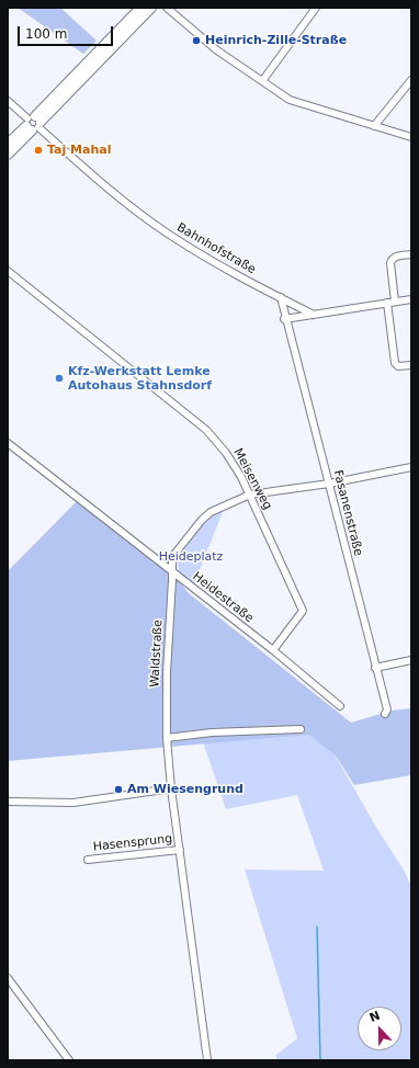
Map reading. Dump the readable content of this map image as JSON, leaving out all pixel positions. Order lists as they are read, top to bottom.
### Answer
{
  "streets": {
    "street": [
      "Bahnhofstraße",
      "Meisenweg",
      "Fasanenstraße",
      "Heidestraße",
      "Waldstraße",
      "Hasensprung"
    ]
  },
  "crossings": [
    ["Bahnhofstraße", "Fasanenstraße"],
    ["Meisenweg", "Heidestraße"],
    ["Heidestraße", "Waldstraße"]
  ],
  "parks": ["Heideplatz"],
  "places": [
    "Heinrich-Zille-Straße",
    "Taj Mahal",
    "Kfz-Werkstatt Lemke Autohaus Stahnsdorf",
    "Am Wiesengrund"
  ],
  "scale_bar": "100 m",
  "north": "top"
}
